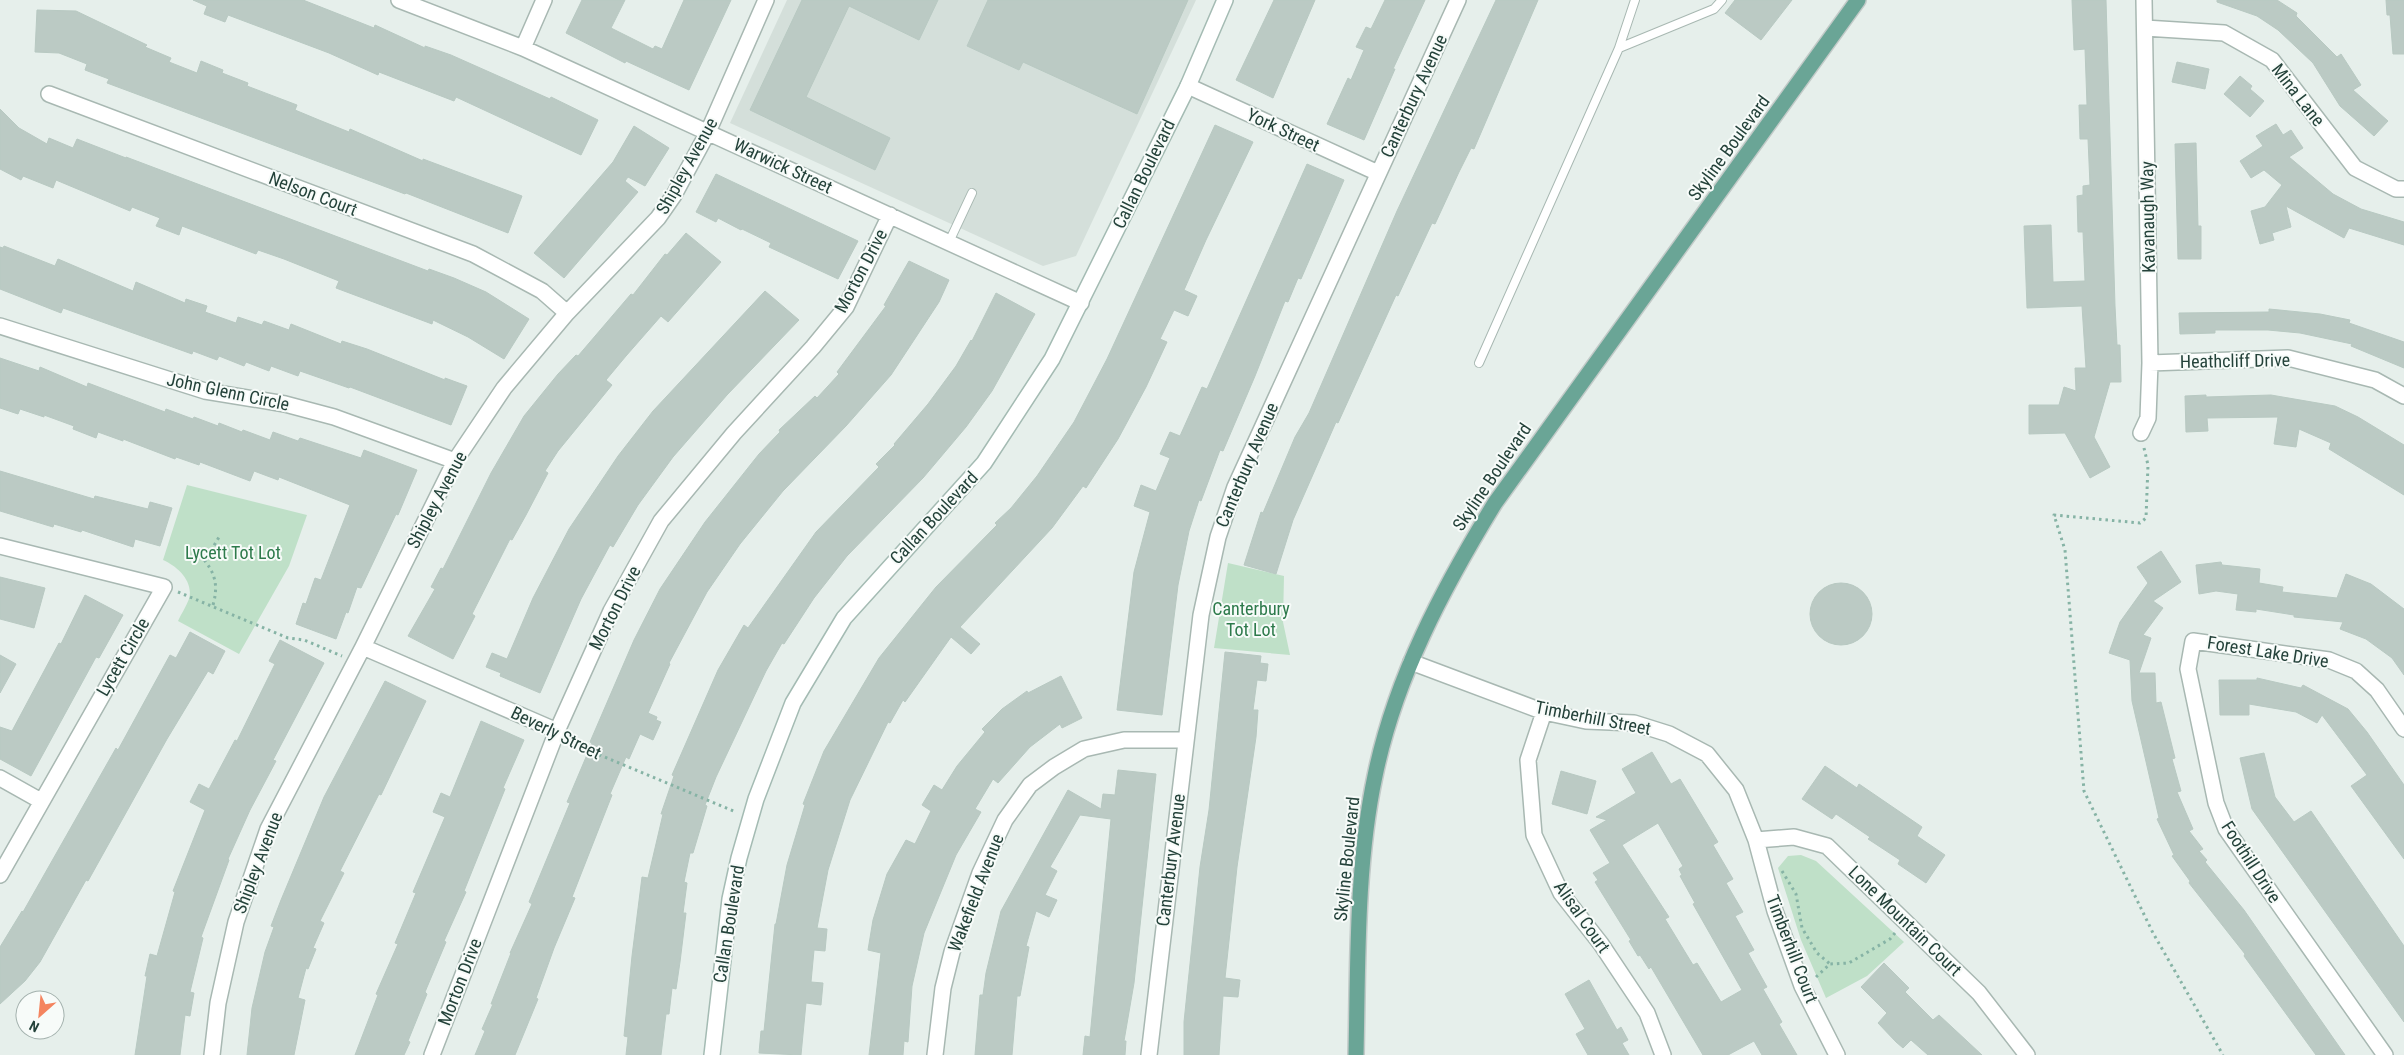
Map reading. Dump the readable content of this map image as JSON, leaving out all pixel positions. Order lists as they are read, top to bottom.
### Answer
{
  "streets": {
    "main road": ["Skyline Boulevard"],
    "street": [
      "Mina Lane",
      "Canterbury Avenue",
      "York Street",
      "Shipley Avenue",
      "Warwick Street",
      "Callan Boulevard",
      "Nelson Court",
      "Kavanaugh Way",
      "Morton Drive",
      "Heathcliff Drive",
      "John Glenn Circle",
      "Forest Lake Drive",
      "Lycett Circle",
      "Timberhill Street",
      "Beverly Street",
      "Foothill Drive",
      "Wakefield Avenue",
      "Alisal Court",
      "Lone Mountain Court",
      "Timberhill Court"
    ]
  },
  "crossings": [
    ["Mina Lane", "Kavanaugh Way"],
    ["Canterbury Avenue", "York Street"],
    ["Canterbury Avenue", "Wakefield Avenue"],
    ["York Street", "Callan Boulevard"],
    ["Skyline Boulevard", "Timberhill Street"],
    ["Shipley Avenue", "Warwick Street"],
    ["Shipley Avenue", "Nelson Court"],
    ["Shipley Avenue", "John Glenn Circle"],
    ["Shipley Avenue", "Beverly Street"],
    ["Warwick Street", "Callan Boulevard"],
    ["Warwick Street", "Morton Drive"],
    ["Callan Boulevard", "Beverly Street"],
    ["Kavanaugh Way", "Heathcliff Drive"],
    ["Morton Drive", "Beverly Street"],
    ["Forest Lake Drive", "Foothill Drive"],
    ["Timberhill Street", "Alisal Court"],
    ["Timberhill Street", "Lone Mountain Court"],
    ["Timberhill Street", "Timberhill Court"],
    ["Lone Mountain Court", "Timberhill Court"]
  ],
  "parks": ["Lycett Tot Lot", "Canterbury Tot Lot"],
  "north": "bottom left"
}
